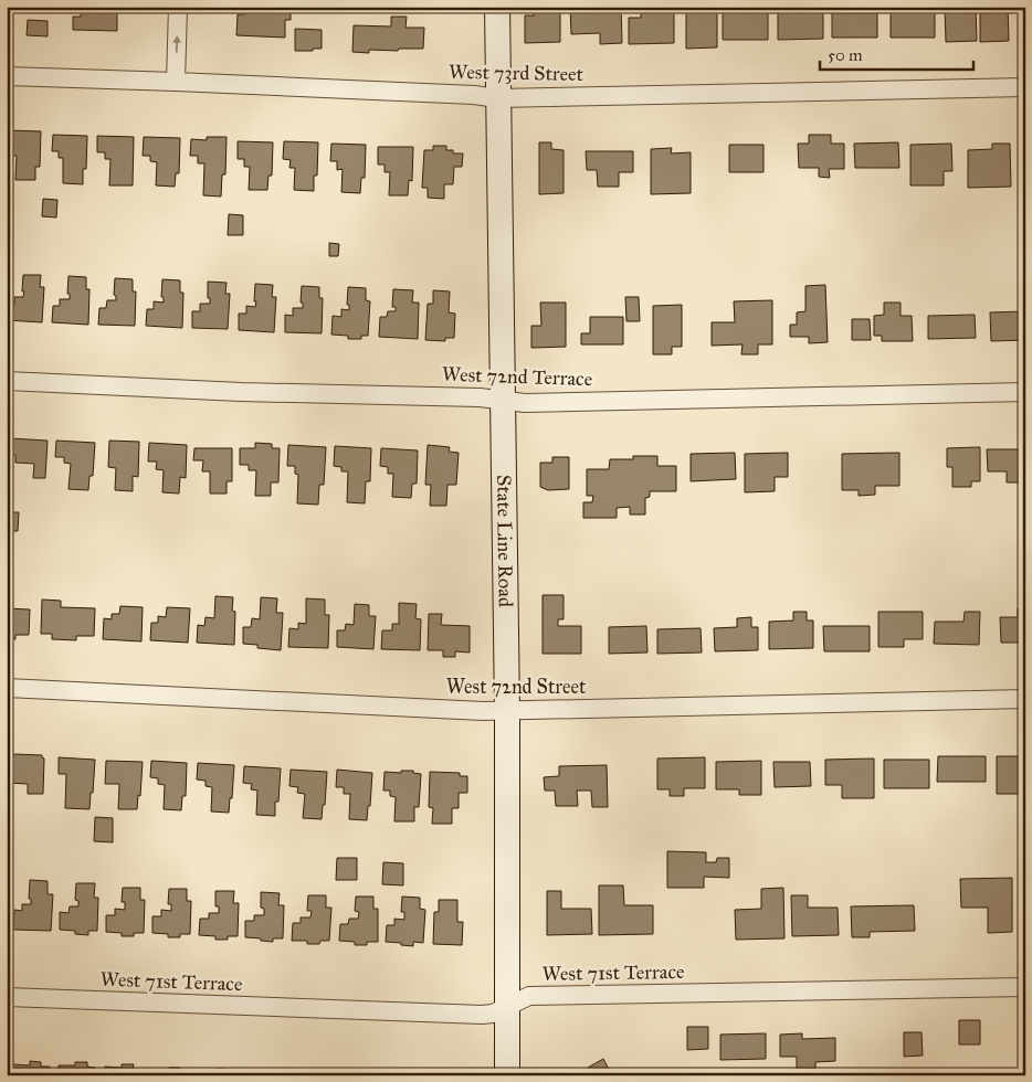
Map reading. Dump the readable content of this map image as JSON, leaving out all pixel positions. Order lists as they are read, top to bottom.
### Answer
{
  "streets": {
    "main road": ["State Line Road"],
    "street": [
      "West 73rd Street",
      "West 72nd Terrace",
      "West 72nd Street",
      "West 71st Terrace"
    ]
  },
  "crossings": [
    ["West 73rd Street", "State Line Road"],
    ["West 72nd Terrace", "State Line Road"],
    ["State Line Road", "West 72nd Street"],
    ["State Line Road", "West 71st Terrace"]
  ],
  "scale_bar": "50 m"
}
